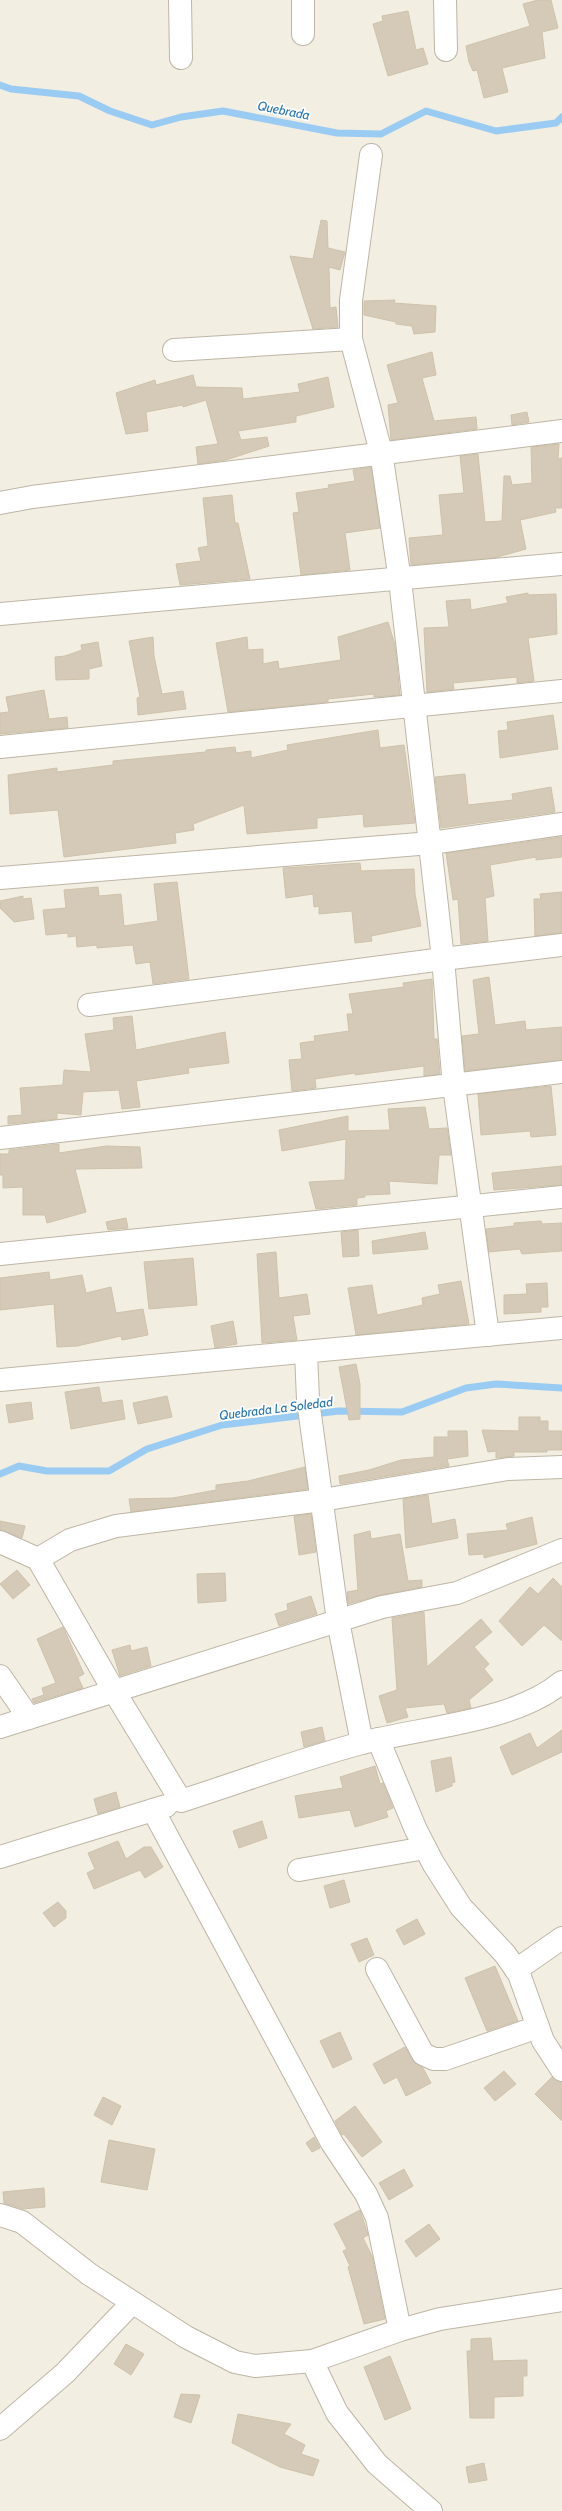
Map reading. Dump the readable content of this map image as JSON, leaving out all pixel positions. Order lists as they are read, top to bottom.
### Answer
{
  "water": ["Quebrada", "Quebrada La Soledad"]
}
